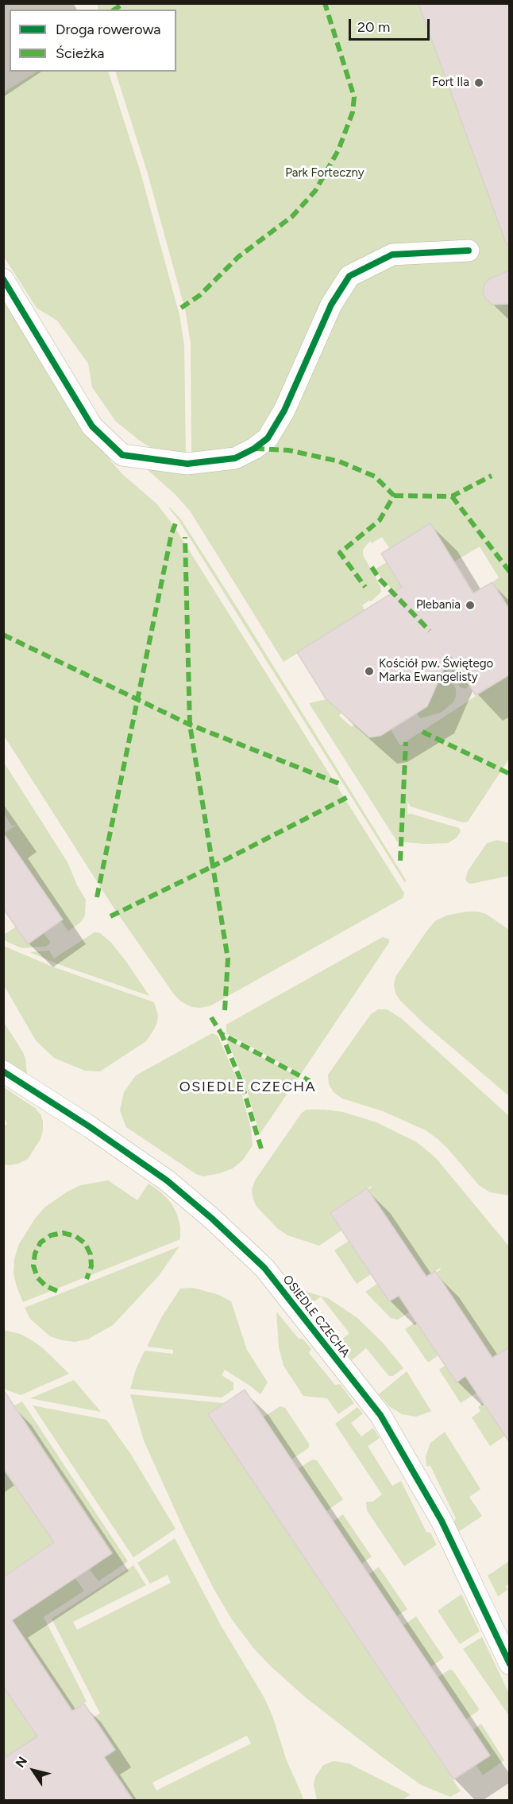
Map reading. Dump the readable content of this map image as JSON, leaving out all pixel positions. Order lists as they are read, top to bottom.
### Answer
{
  "streets": {
    "street": ["OSIEDLE CZECHA"]
  },
  "districts": ["OSIEDLE CZECHA"],
  "parks": ["Park Forteczny"],
  "places": ["Fort IIa", "Plebania", "Kościół pw. Świętego Marka Ewangelisty"],
  "legend": ["Droga rowerowa", "Ścieżka"],
  "scale_bar": "20 m",
  "north": "top left"
}
